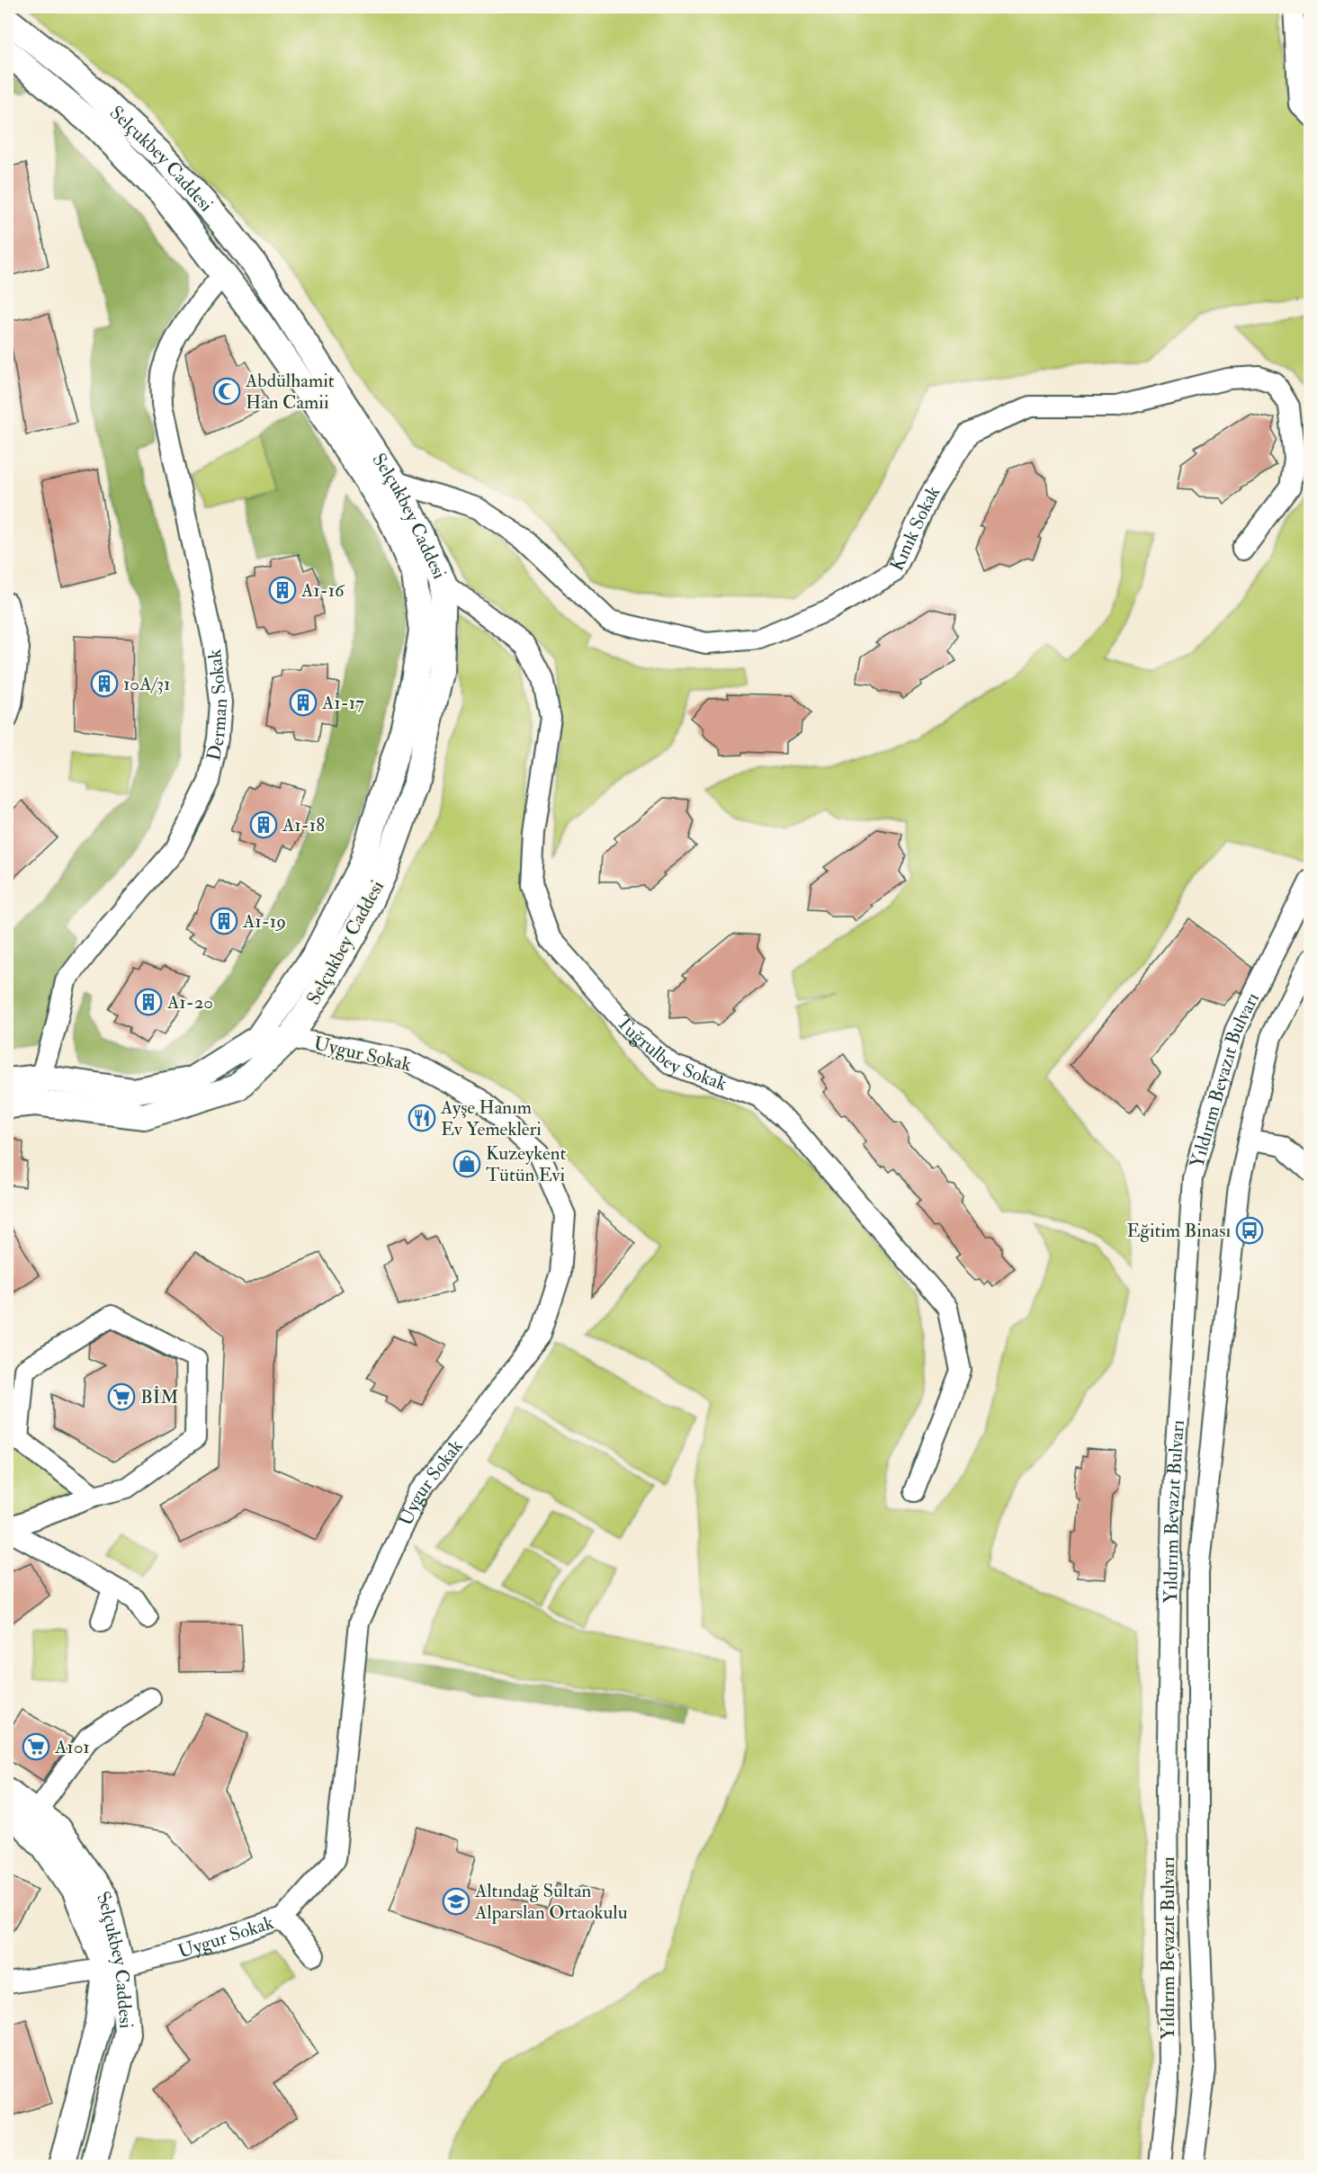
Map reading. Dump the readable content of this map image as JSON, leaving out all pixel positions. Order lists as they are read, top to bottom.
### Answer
{
  "streets": {
    "street": [
      "Selçukbey Caddesi",
      "Kınık Sokak",
      "Derman Sokak",
      "Tuğrulbey Sokak",
      "Uygur Sokak",
      "Yıldırım Beyazıt Bulvarı"
    ]
  },
  "crossings": [
    ["Selçukbey Caddesi", "Kınık Sokak"],
    ["Selçukbey Caddesi", "Derman Sokak"],
    ["Selçukbey Caddesi", "Tuğrulbey Sokak"],
    ["Selçukbey Caddesi", "Uygur Sokak"]
  ],
  "places": {
    "mosque": ["Abdülhamit Han Camii"],
    "building": [
      "A1-16",
      "10A/31",
      "A1-17",
      "A1-18",
      "A1-19",
      "A1-20"
    ],
    "restaurant": ["Ayşe Hanım Ev Yemekleri"],
    "shop": ["Kuzeykent Tütün Evi"],
    "bus stop": ["Eğitim Binası"],
    "supermarket": ["BİM", "A101"],
    "school or university": ["Altındağ Sultan Alparslan Ortaokulu"]
  }
}
